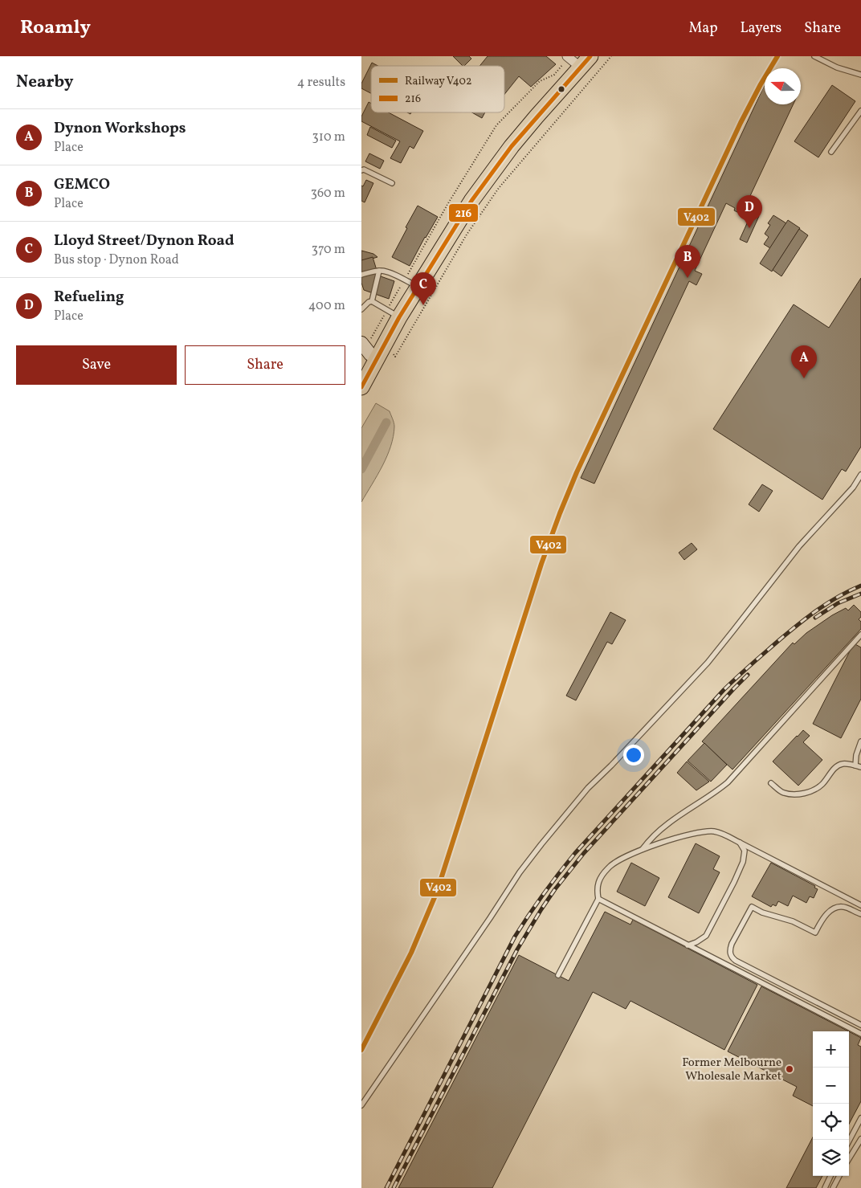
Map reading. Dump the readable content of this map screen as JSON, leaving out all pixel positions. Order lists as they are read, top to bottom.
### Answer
{
  "places": ["Former Melbourne Wholesale Market"],
  "lines": ["rail line V402", "transit line 216"],
  "legend": ["Railway V402", "216"],
  "north": "left",
  "page": {
    "header": "Roamly",
    "nav": ["Map", "Layers", "Share"],
    "heading": ["Nearby", "4 results"],
    "list": [
      {
        "mark": "A",
        "name": "Dynon Workshops",
        "note": "Place",
        "value": "310 m"
      },
      {
        "mark": "B",
        "name": "GEMCO",
        "note": "Place",
        "value": "360 m"
      },
      {
        "mark": "C",
        "name": "Lloyd Street/Dynon Road",
        "note": "Bus stop · Dynon Road",
        "value": "370 m"
      },
      {
        "mark": "D",
        "name": "Refueling",
        "note": "Place",
        "value": "400 m"
      }
    ],
    "pins": [
      "D",
      "B",
      "C",
      "A"
    ],
    "buttons": ["Save", "Share"],
    "map_buttons": ["+", "−"]
  }
}
